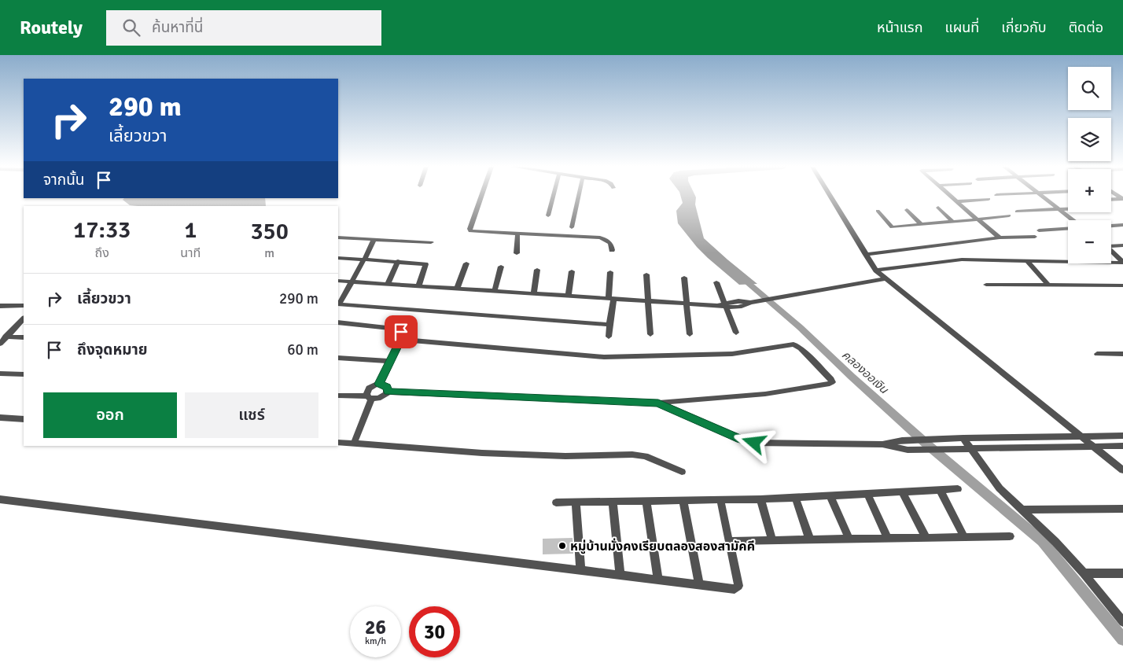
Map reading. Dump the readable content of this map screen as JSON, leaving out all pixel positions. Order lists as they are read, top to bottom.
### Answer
{
  "water": ["คลองออเงิน"],
  "places": ["หมู่บ้านมั่งคงเรียบตลองสองสามัคคี"],
  "page": {
    "header": "Routely",
    "search": "ค้นหาที่นี่",
    "nav": [
      "หน้าแรก",
      "แผนที่",
      "เกี่ยวกับ",
      "ติดต่อ"
    ],
    "map_buttons": ["+", "−"],
    "turn": ["290 m", "เลี้ยวขวา"],
    "then": "จากนั้น",
    "eta": [
      "17:33",
      "ถึง",
      "1",
      "นาที",
      "350",
      "m"
    ],
    "list": [
      {
        "name": "เลี้ยวขวา",
        "value": "290 m"
      },
      {
        "name": "ถึงจุดหมาย",
        "value": "60 m"
      }
    ],
    "buttons": ["ออก", "แชร์"],
    "speed": "26 km/h",
    "limit": "30"
  }
}
